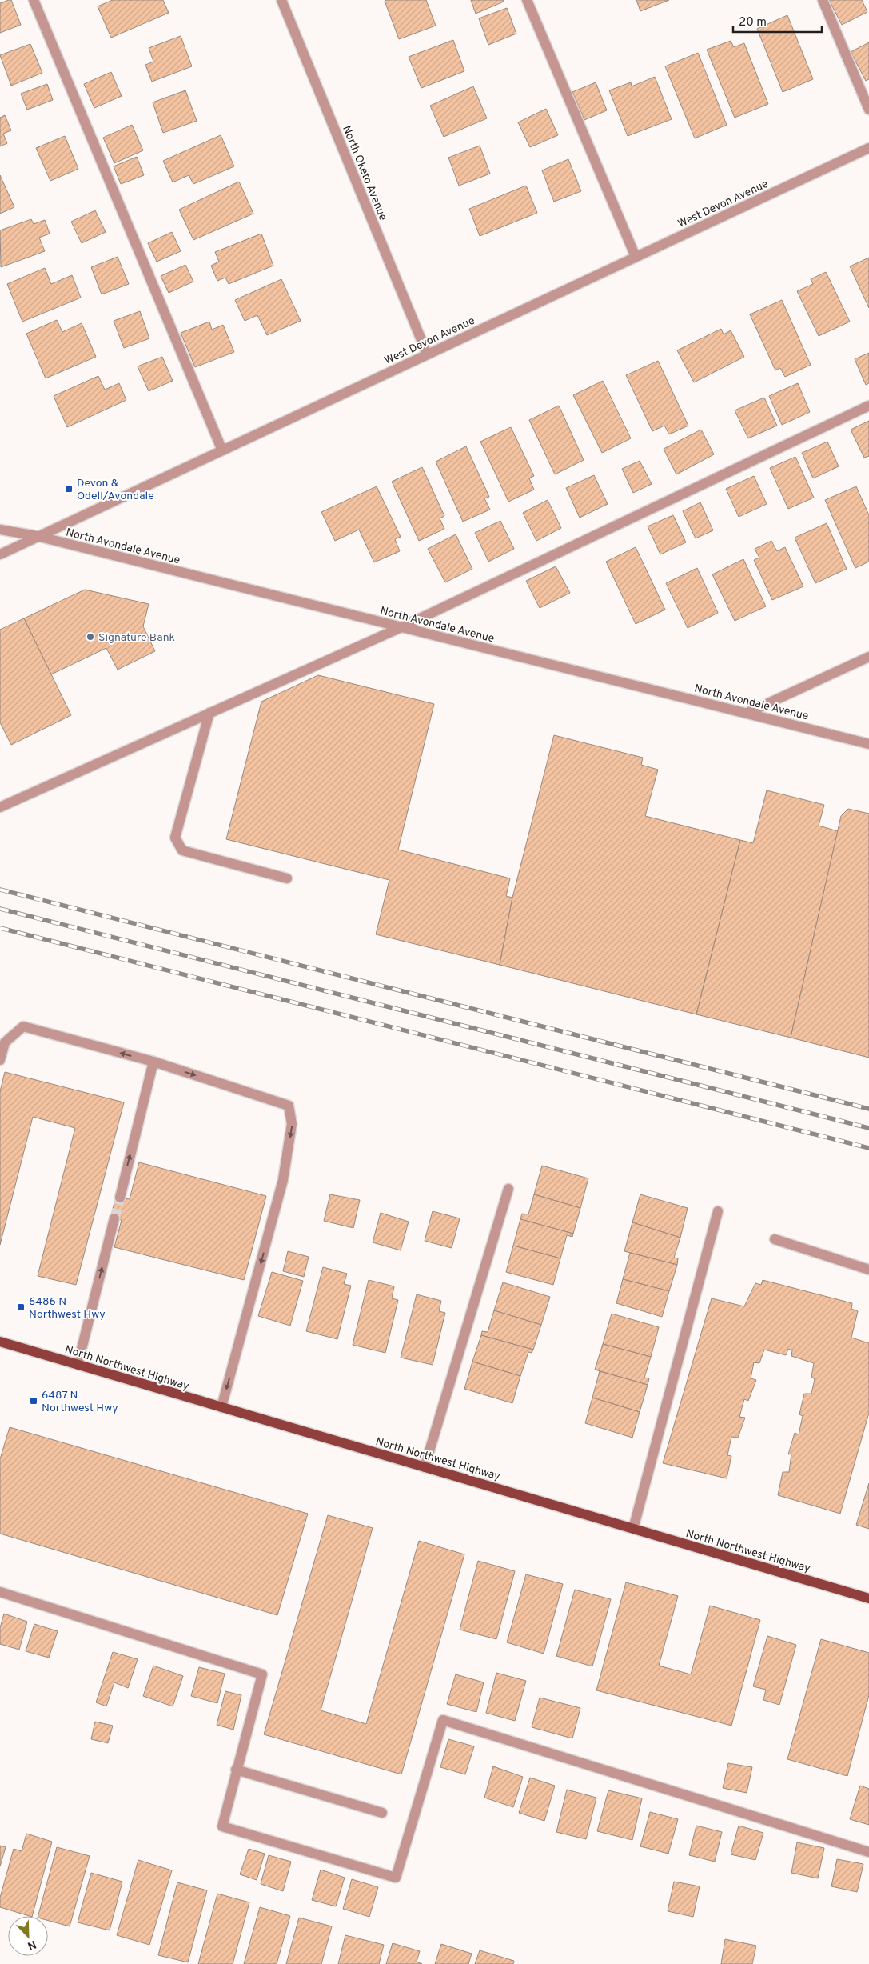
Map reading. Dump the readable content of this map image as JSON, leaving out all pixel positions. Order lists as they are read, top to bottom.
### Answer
{
  "streets": {
    "main road": ["North Northwest Highway"],
    "street": ["North Oketo Avenue", "West Devon Avenue", "North Avondale Avenue"]
  },
  "crossings": [
    ["North Oketo Avenue", "West Devon Avenue"],
    ["West Devon Avenue", "North Avondale Avenue"]
  ],
  "places": {
    "transit": ["Devon & Odell/Avondale", "6486 N Northwest Hwy", "6487 N Northwest Hwy"],
    "other": ["Signature Bank"]
  },
  "scale_bar": "20 m",
  "north": "bottom right"
}
